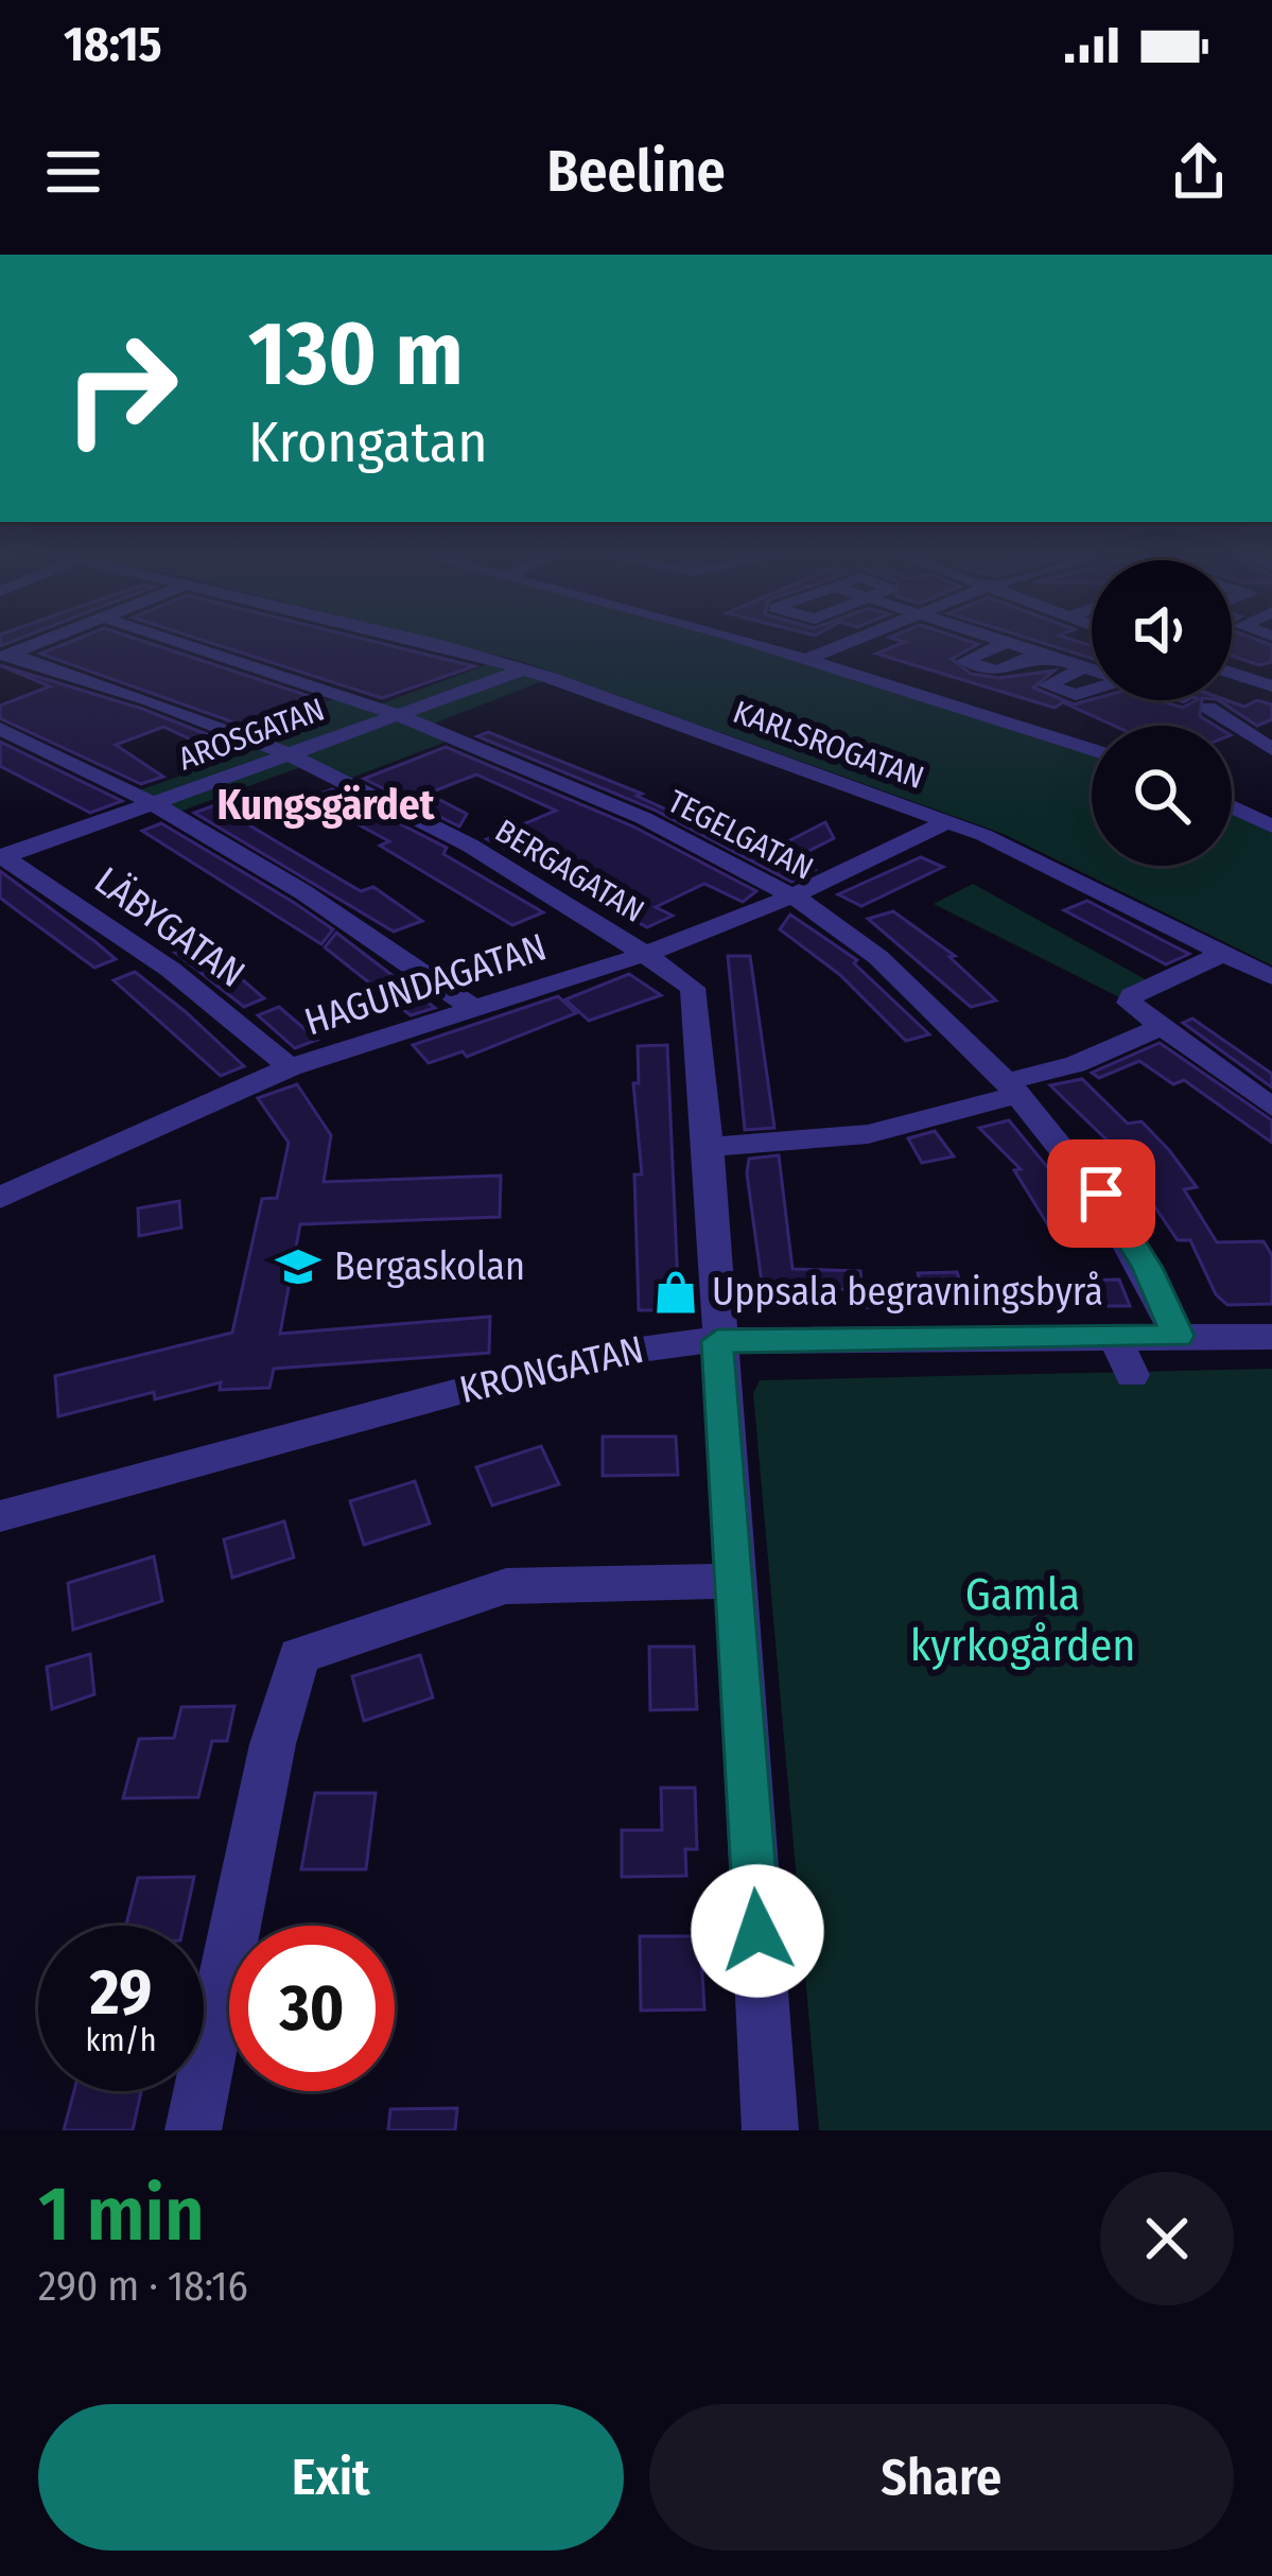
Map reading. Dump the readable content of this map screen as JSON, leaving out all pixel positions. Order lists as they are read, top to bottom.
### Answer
{
  "streets": {
    "street": [
      "AROSGATAN",
      "KARLSROGATAN",
      "TEGELGATAN",
      "BERGAGATAN",
      "LÄBYGATAN",
      "HAGUNDAGATAN",
      "KRONGATAN"
    ]
  },
  "crossings": [
    ["AROSGATAN", "KARLSROGATAN"],
    ["AROSGATAN", "TEGELGATAN"],
    ["AROSGATAN", "BERGAGATAN"],
    ["AROSGATAN", "LÄBYGATAN"],
    ["KARLSROGATAN", "HAGUNDAGATAN"],
    ["TEGELGATAN", "HAGUNDAGATAN"],
    ["TEGELGATAN", "KRONGATAN"],
    ["BERGAGATAN", "HAGUNDAGATAN"],
    ["BERGAGATAN", "KRONGATAN"],
    ["LÄBYGATAN", "HAGUNDAGATAN"]
  ],
  "districts": ["Kungsgärdet"],
  "parks": ["Gamla kyrkogården"],
  "places": {
    "school or university": ["Bergaskolan"],
    "shop": ["Uppsala begravningsbyrå"]
  },
  "page": {
    "status": "18:15",
    "header": "Beeline",
    "turn": ["130 m", "Krongatan"],
    "speed": "29 km/h",
    "limit": "30",
    "heading": ["1 min", "290 m · 18:16"],
    "buttons": ["Exit", "Share"]
  }
}
